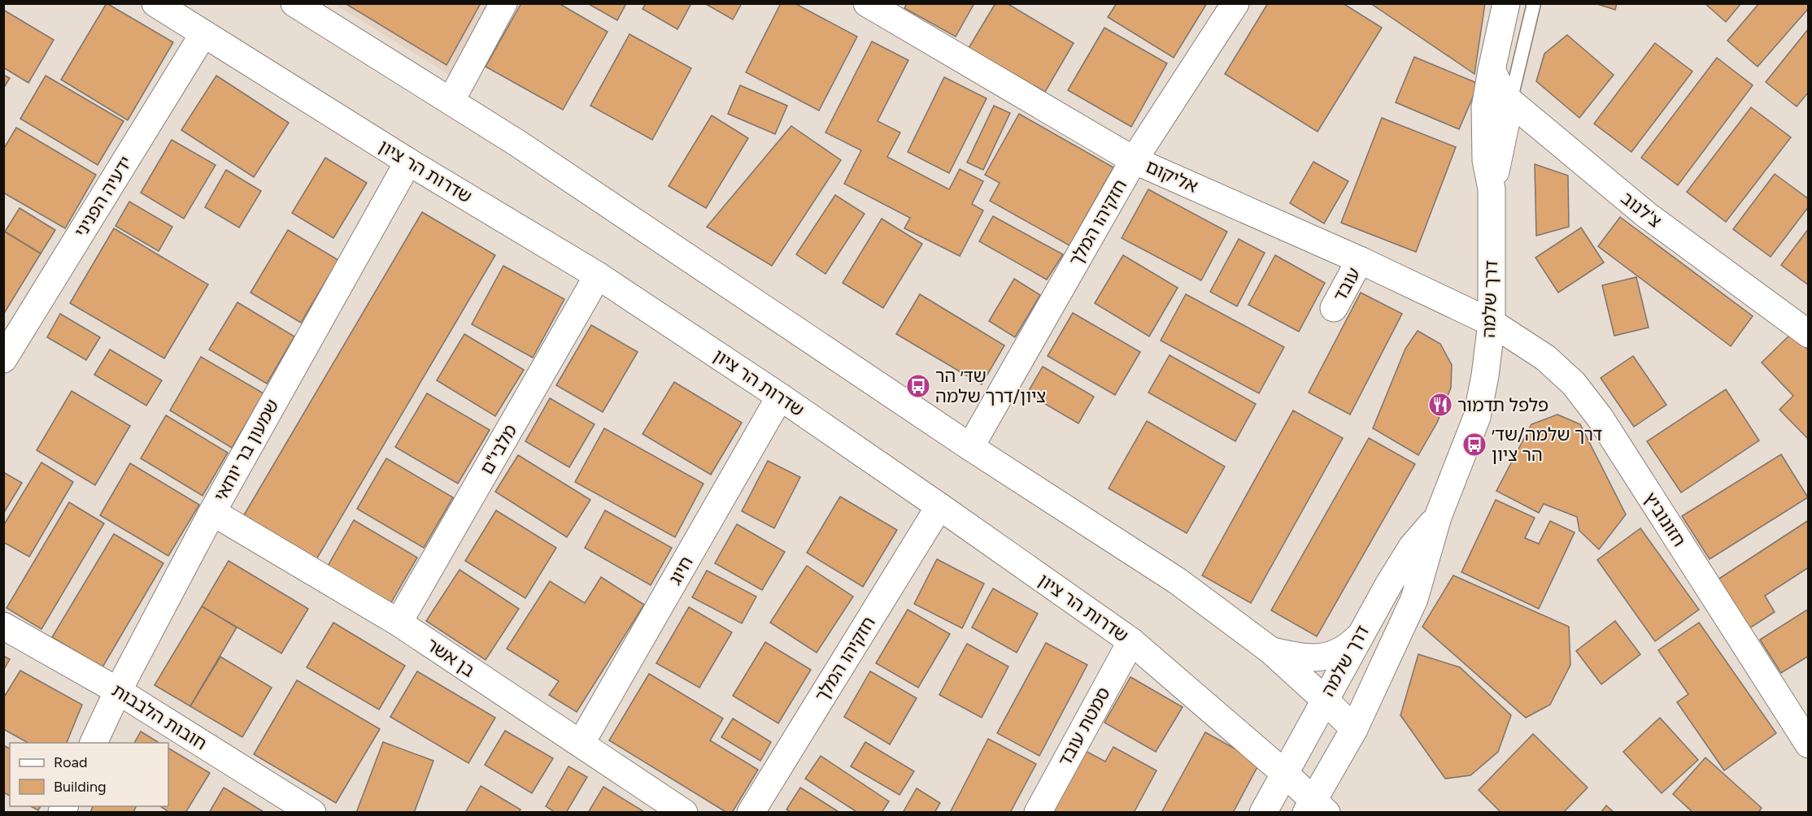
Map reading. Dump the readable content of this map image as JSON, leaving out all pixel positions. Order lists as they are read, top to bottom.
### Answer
{
  "streets": {
    "street": [
      "שדרות הר ציון",
      "אליקום",
      "ידעיה הפניני",
      "צ'לנוב",
      "חזקיהו המלך",
      "עובד",
      "דרך שלמה",
      "מלבי\"ם",
      "שמעון בר יוחאי",
      "חזונוביץ",
      "חיוג",
      "בן אשר",
      "חובות הלבבות",
      "סמטת עובד"
    ]
  },
  "crossings": [
    ["שדרות הר ציון", "ידעיה הפניני"],
    ["שדרות הר ציון", "חזקיהו המלך"],
    ["שדרות הר ציון", "דרך שלמה"],
    ["שדרות הר ציון", "מלבי\"ם"],
    ["שדרות הר ציון", "שמעון בר יוחאי"],
    ["שדרות הר ציון", "חיוג"],
    ["שדרות הר ציון", "סמטת עובד"],
    ["אליקום", "חזקיהו המלך"],
    ["אליקום", "עובד"],
    ["אליקום", "דרך שלמה"],
    ["אליקום", "חזונוביץ"],
    ["צ'לנוב", "דרך שלמה"],
    ["דרך שלמה", "חזונוביץ"],
    ["מלבי\"ם", "בן אשר"],
    ["שמעון בר יוחאי", "בן אשר"],
    ["שמעון בר יוחאי", "חובות הלבבות"],
    ["חיוג", "בן אשר"]
  ],
  "places": {
    "bus stop": ["שד׳ הר ציון/דרך שלמה", "דרך שלמה/שד׳ הר ציון"],
    "restaurant": ["פלפל תדמור"]
  },
  "legend": ["Road", "Building"]
}
